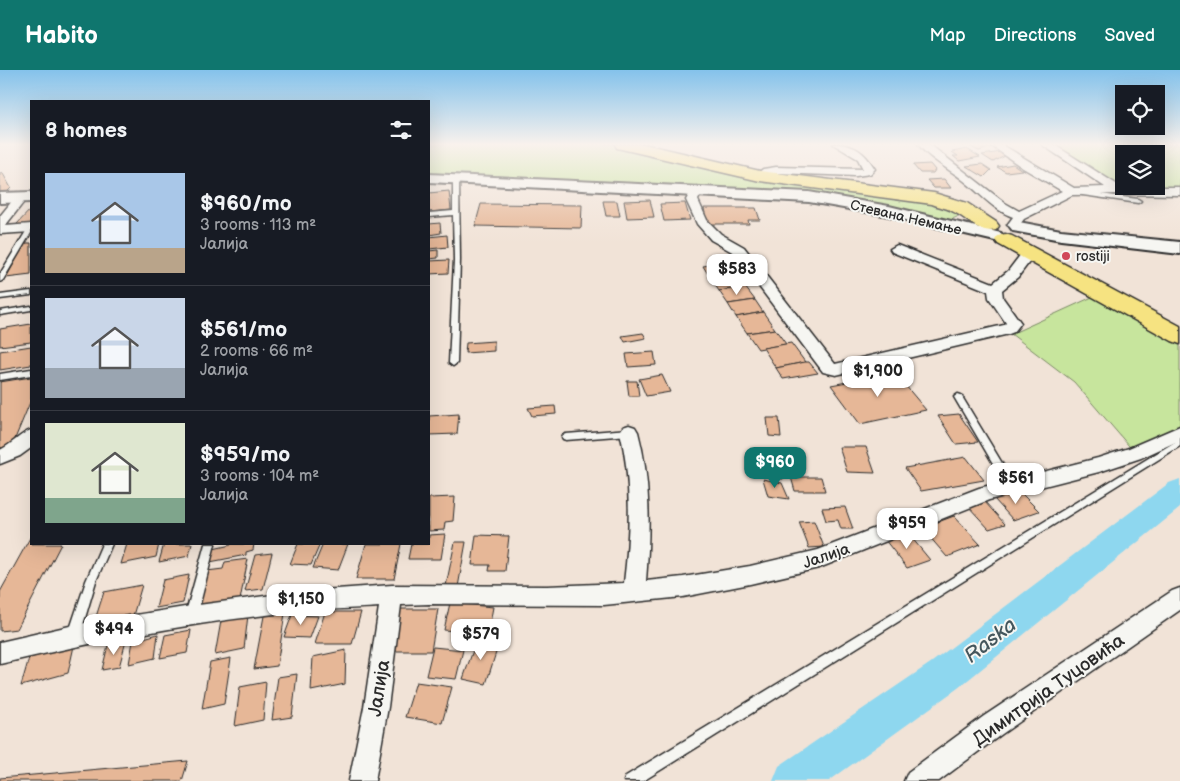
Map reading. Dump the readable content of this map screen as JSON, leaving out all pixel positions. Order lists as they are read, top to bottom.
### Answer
{
  "streets": {
    "street": ["Стевана Немање", "Јалија", "Димитрија Туцовића"]
  },
  "water": ["Raska"],
  "places": ["rostiji"],
  "page": {
    "header": "Habito",
    "nav": ["Map", "Directions", "Saved"],
    "heading": "8 homes",
    "list": [
      {
        "name": "$960/mo",
        "note": "3 rooms · 113 m² · Јалија"
      },
      {
        "name": "$561/mo",
        "note": "2 rooms · 66 m² · Јалија"
      },
      {
        "name": "$959/mo",
        "note": "3 rooms · 104 m² · Јалија"
      }
    ],
    "price": [
      "$583",
      "$1,900",
      "$960",
      "$561",
      "$959",
      "$1,150",
      "$494",
      "$579"
    ]
  }
}
